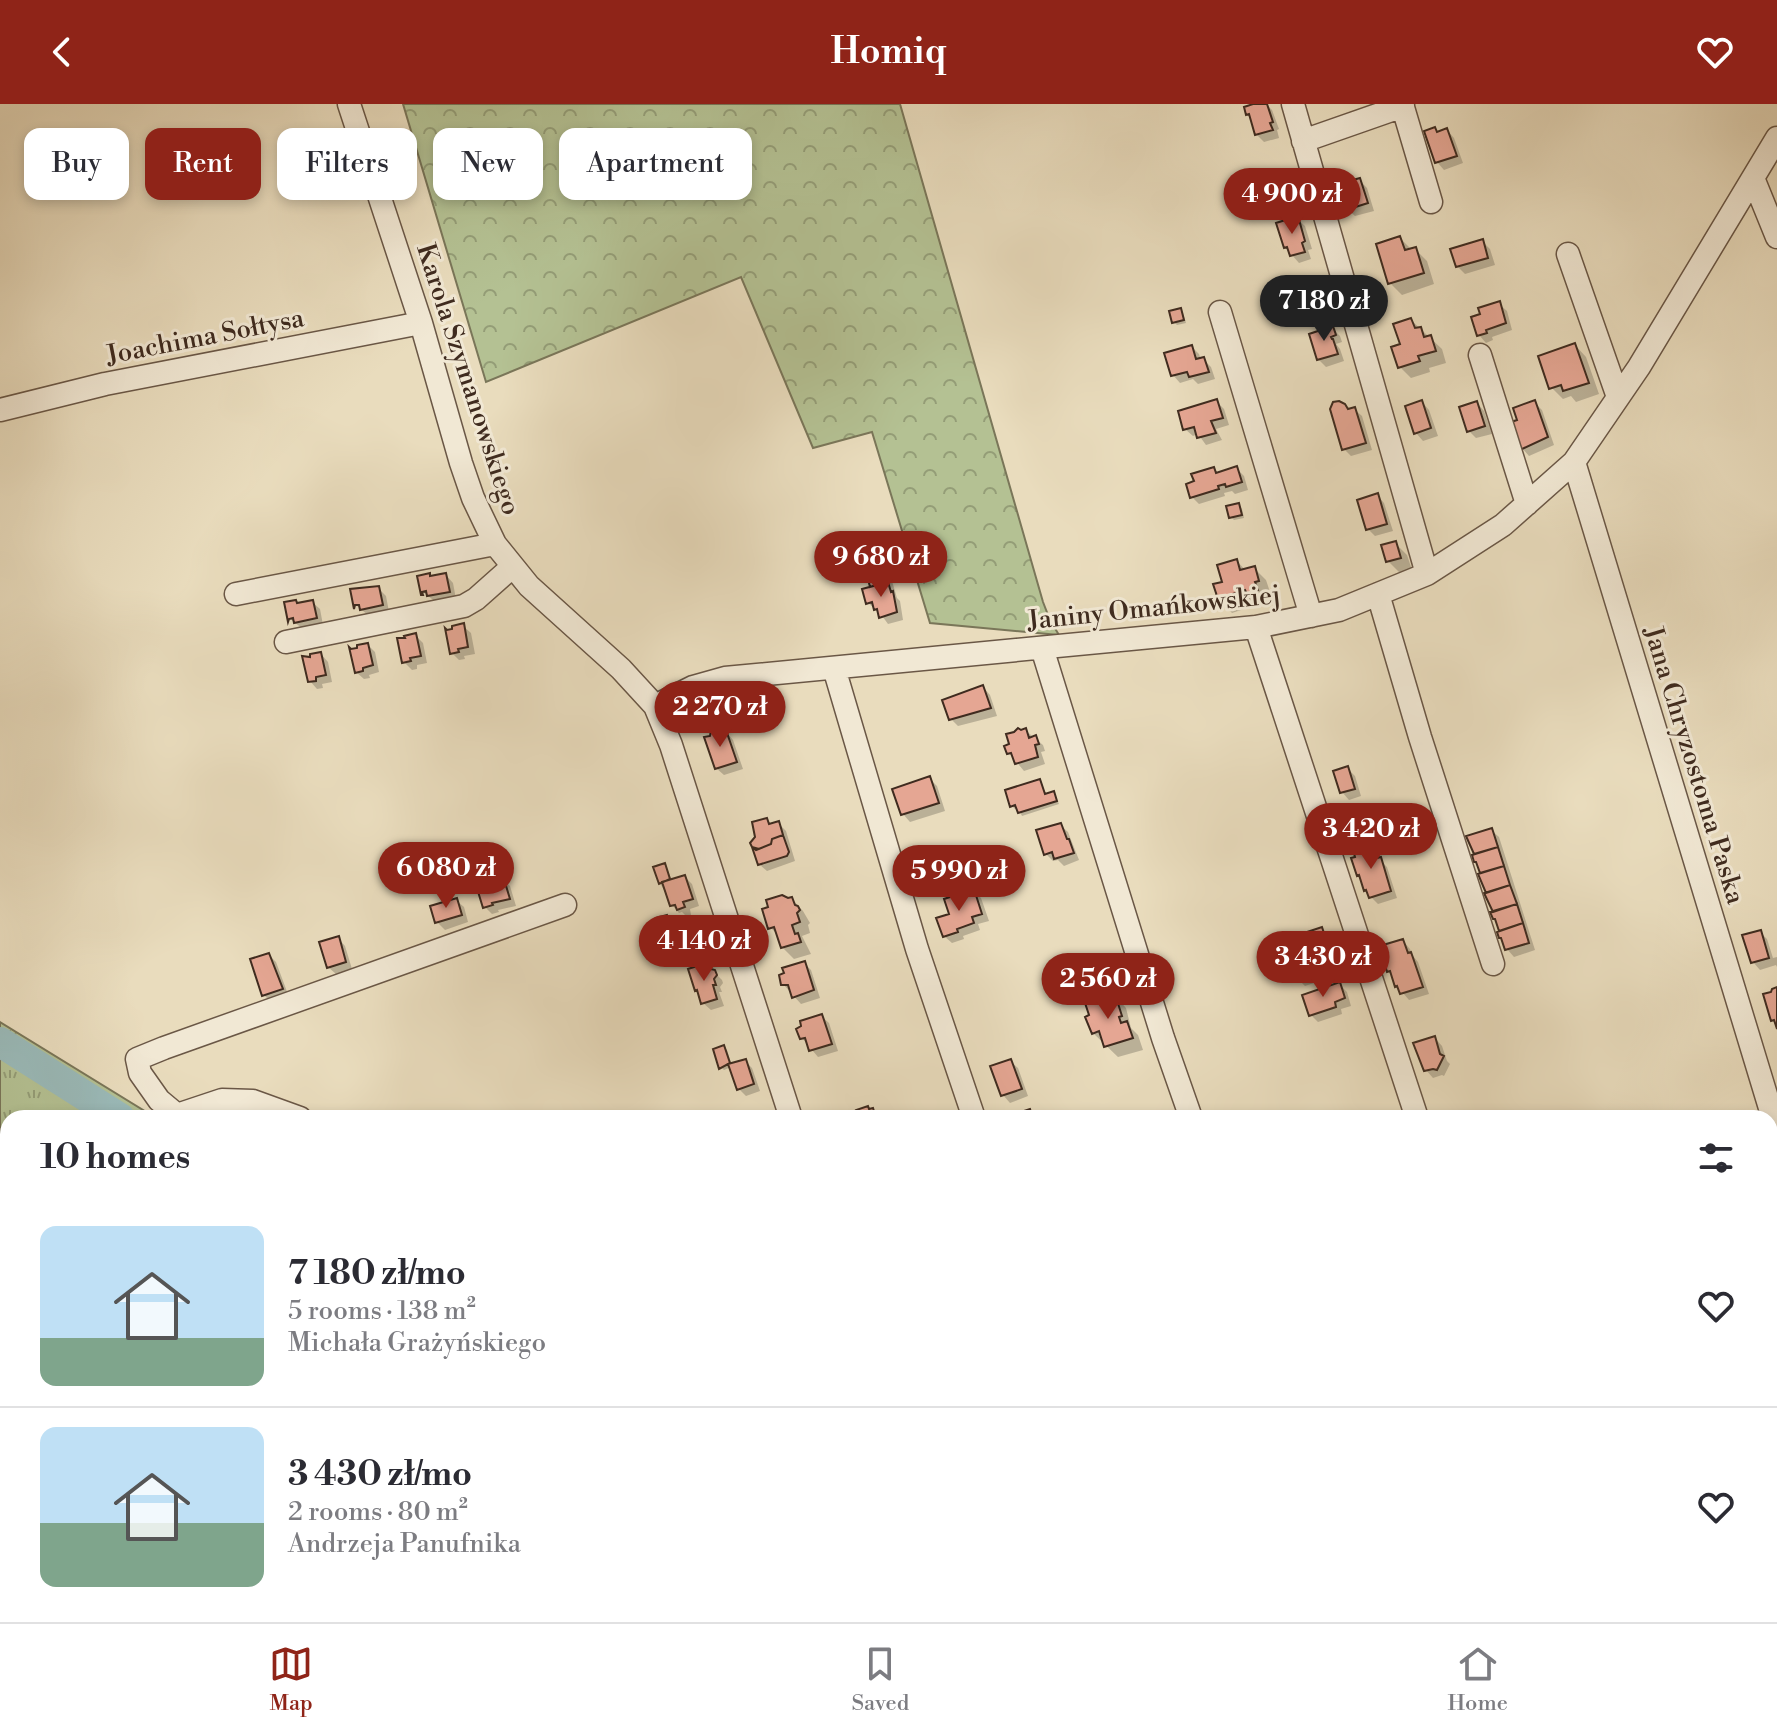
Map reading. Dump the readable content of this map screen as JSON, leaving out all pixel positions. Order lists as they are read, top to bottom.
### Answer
{
  "streets": {
    "street": [
      "Joachima Sołtysa",
      "Karola Szymanowskiego",
      "Janiny Omańkowskiej",
      "Jana Chryzostoma Paska"
    ]
  },
  "crossings": [
    ["Joachima Sołtysa", "Karola Szymanowskiego"],
    ["Karola Szymanowskiego", "Janiny Omańkowskiej"],
    ["Janiny Omańkowskiej", "Jana Chryzostoma Paska"]
  ],
  "page": {
    "header": "Homiq",
    "chip": [
      "Buy",
      "Rent",
      "Filters",
      "New",
      "Apartment"
    ],
    "price": [
      "4 900 zł",
      "7 180 zł",
      "9 680 zł",
      "2 270 zł",
      "3 420 zł",
      "6 080 zł",
      "5 990 zł",
      "4 140 zł",
      "3 430 zł",
      "2 560 zł"
    ],
    "heading": "10 homes",
    "list": [
      {
        "name": "7 180 zł/mo",
        "note": "5 rooms · 138 m² · Michała Grażyńskiego"
      },
      {
        "name": "3 430 zł/mo",
        "note": "2 rooms · 80 m² · Andrzeja Panufnika"
      }
    ],
    "tabs": ["Map", "Saved", "Home"]
  }
}
